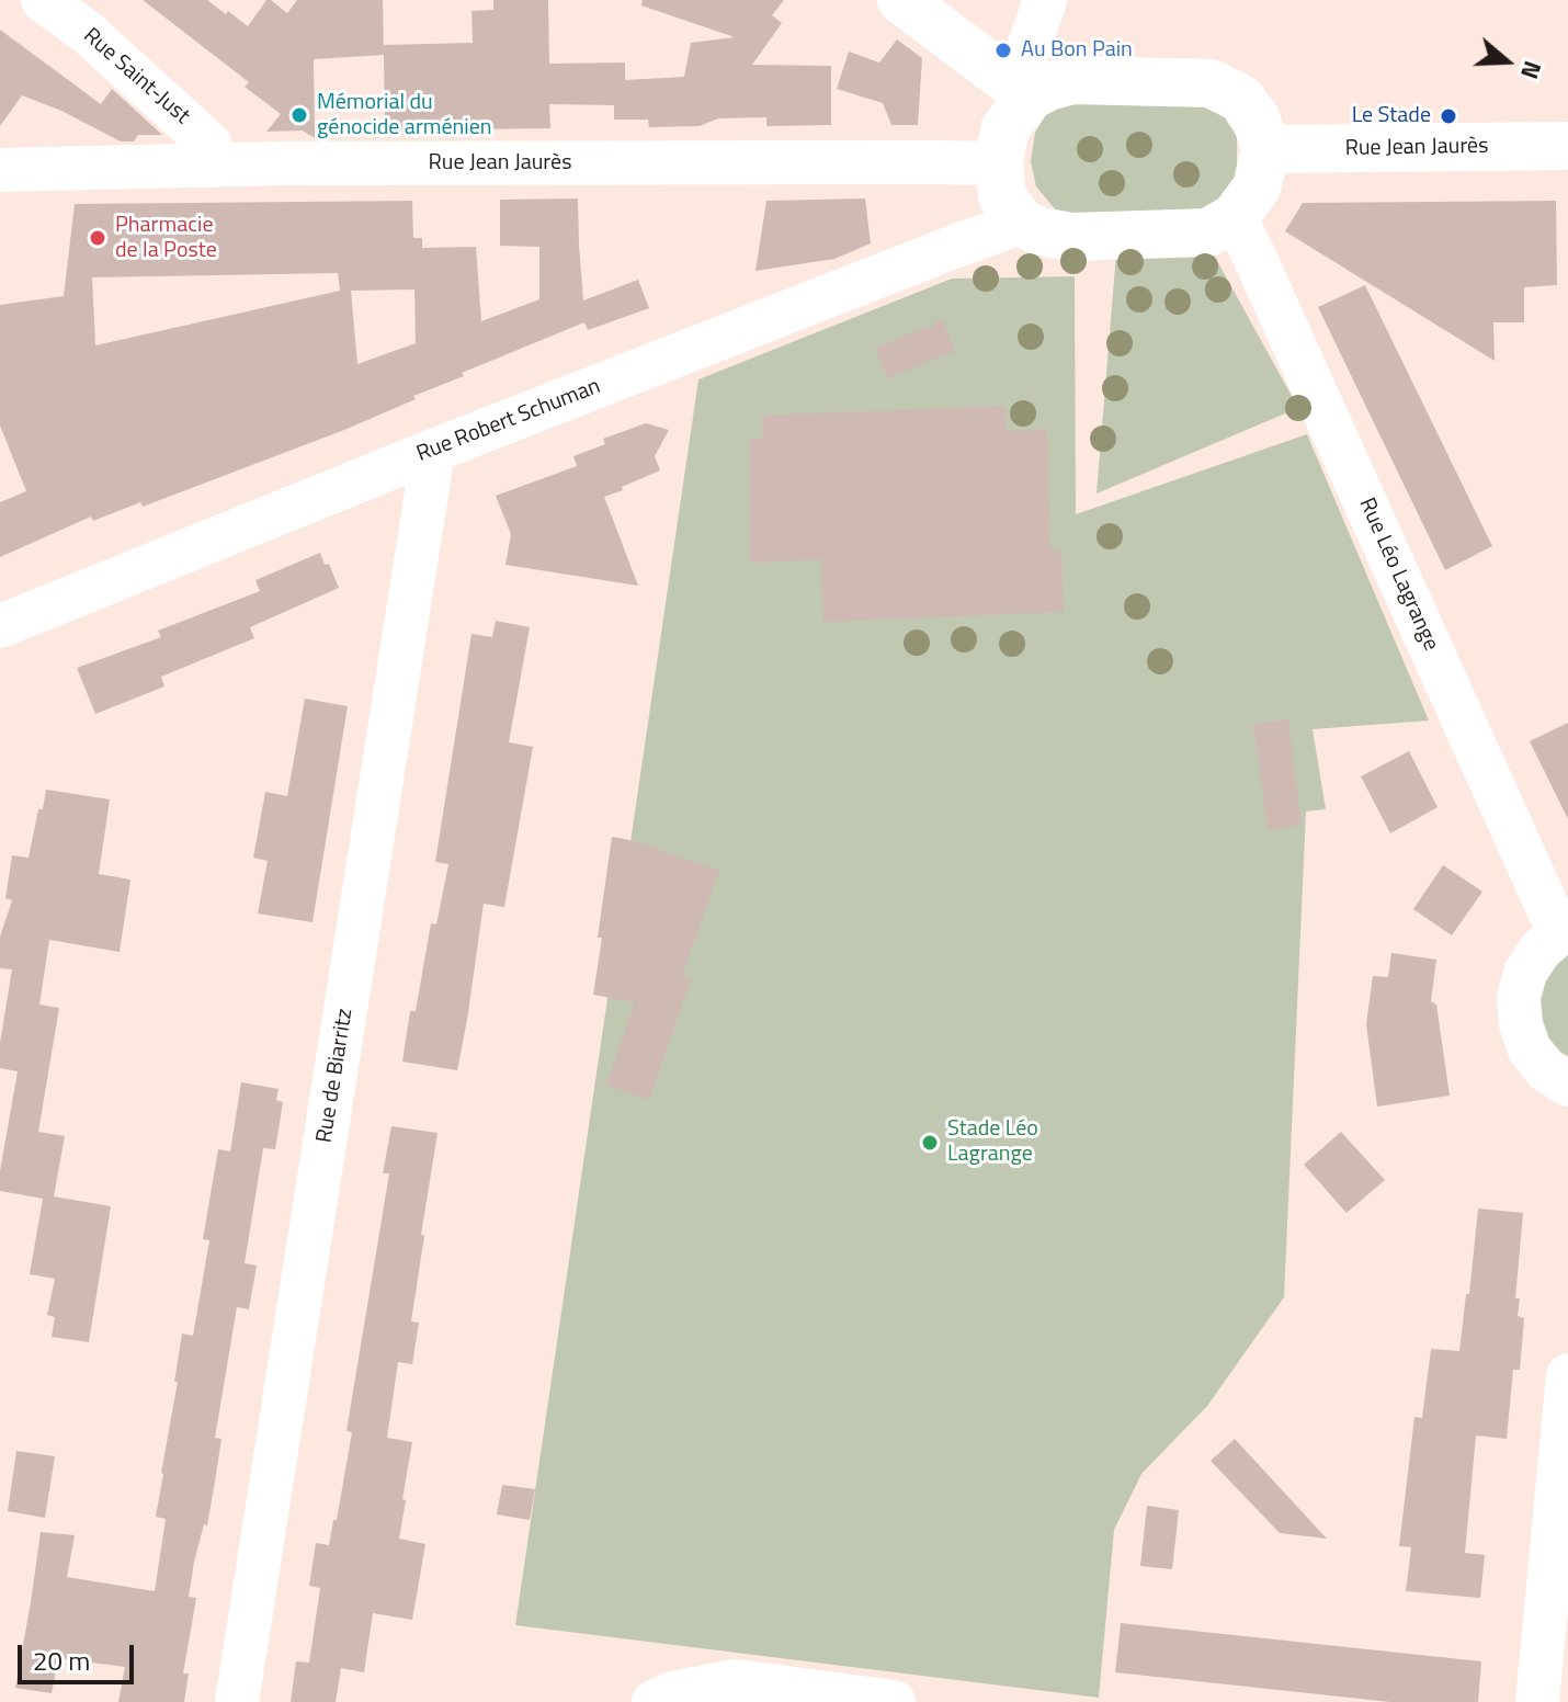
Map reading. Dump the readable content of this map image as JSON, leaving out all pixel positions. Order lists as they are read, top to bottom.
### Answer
{
  "streets": {
    "street": [
      "Rue Saint-Just",
      "Rue Jean Jaurès",
      "Rue Robert Schuman",
      "Rue Léo Lagrange",
      "Rue de Biarritz"
    ]
  },
  "crossings": [
    ["Rue Saint-Just", "Rue Jean Jaurès"],
    ["Rue Jean Jaurès", "Rue Robert Schuman"],
    ["Rue Jean Jaurès", "Rue Léo Lagrange"],
    ["Rue Robert Schuman", "Rue Léo Lagrange"],
    ["Rue Robert Schuman", "Rue de Biarritz"]
  ],
  "places": [
    "Au Bon Pain",
    "Mémorial du génocide arménien",
    "Le Stade",
    "Pharmacie de la Poste",
    "Stade Léo Lagrange"
  ],
  "scale_bar": "20 m",
  "north": "right"
}
